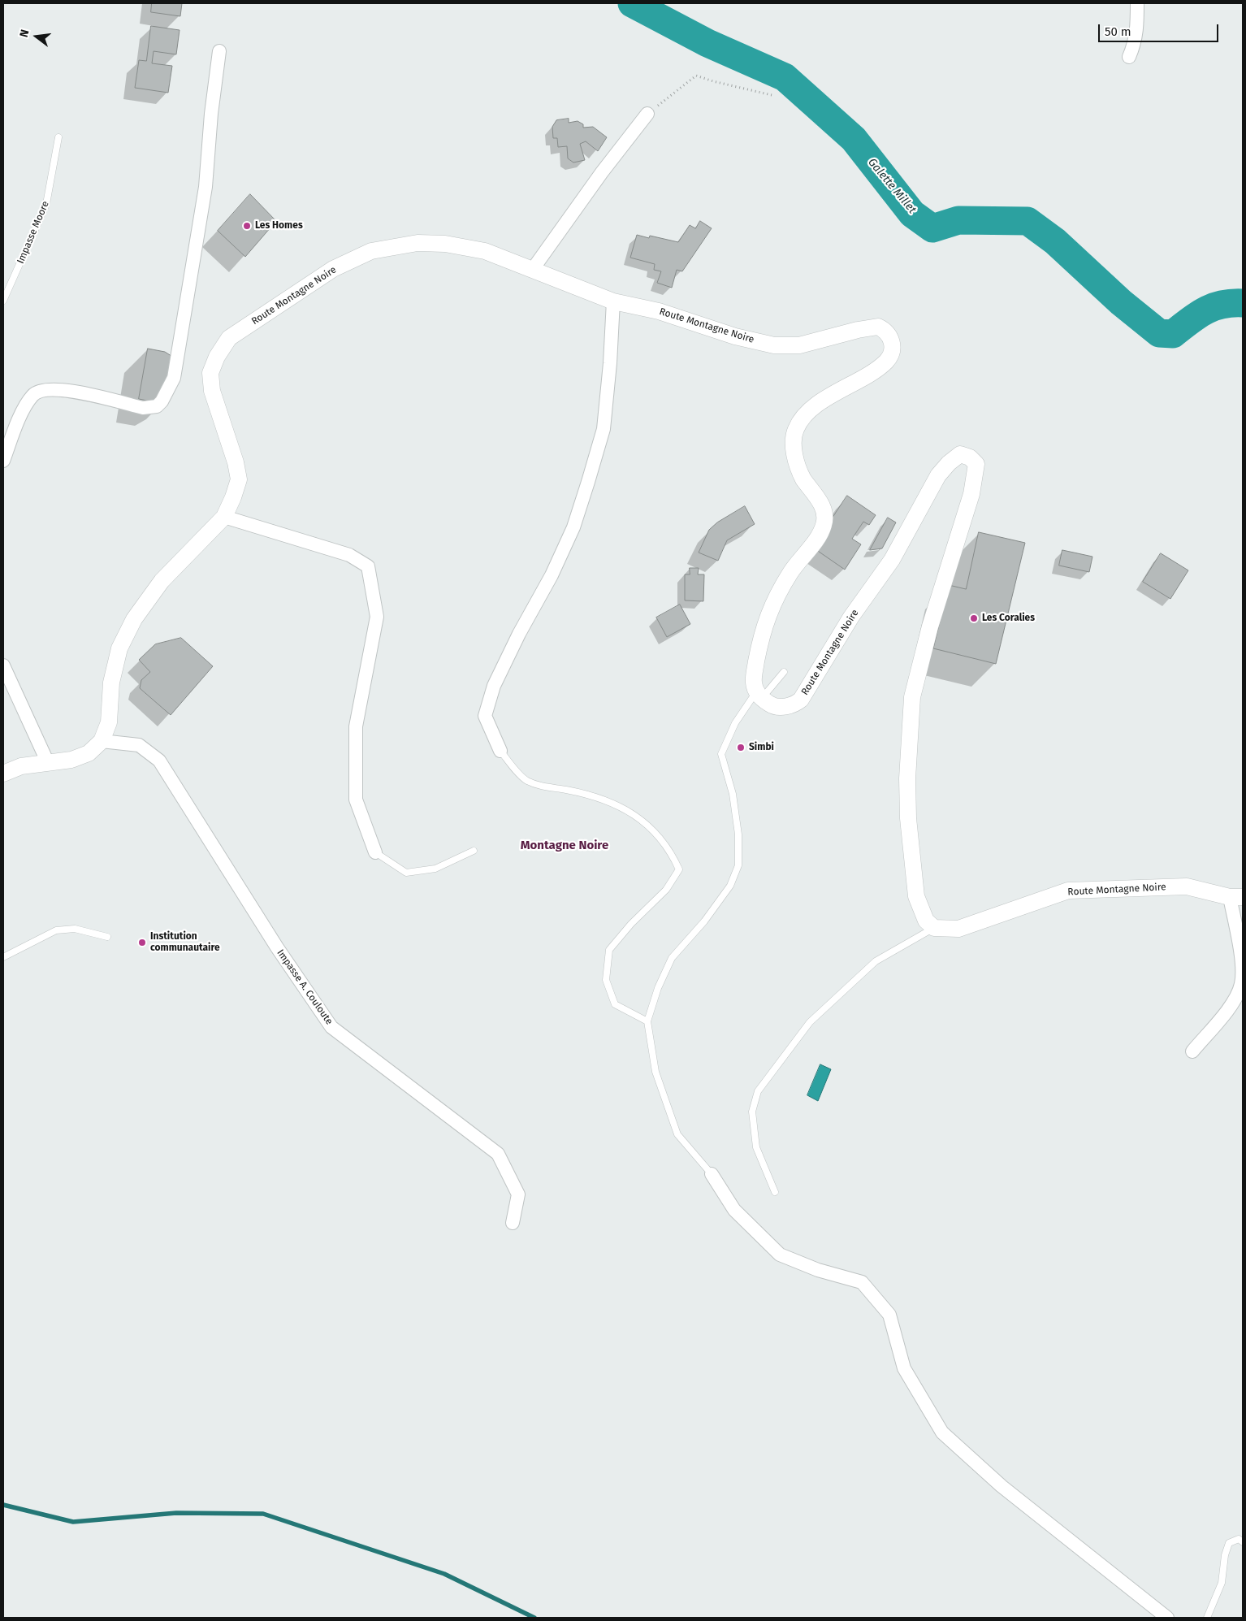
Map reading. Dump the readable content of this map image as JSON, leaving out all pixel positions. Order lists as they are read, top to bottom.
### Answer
{
  "streets": {
    "street": ["Route Montagne Noire", "Impasse A. Couloute"],
    "lane": ["Impasse Moore"]
  },
  "crossings": [
    ["Route Montagne Noire", "Impasse A. Couloute"]
  ],
  "districts": ["Montagne Noire"],
  "water": ["Galette Millet"],
  "places": [
    "Les Homes",
    "Les Coralies",
    "Simbi",
    "Institution communautaire"
  ],
  "scale_bar": "50 m",
  "north": "left"
}
